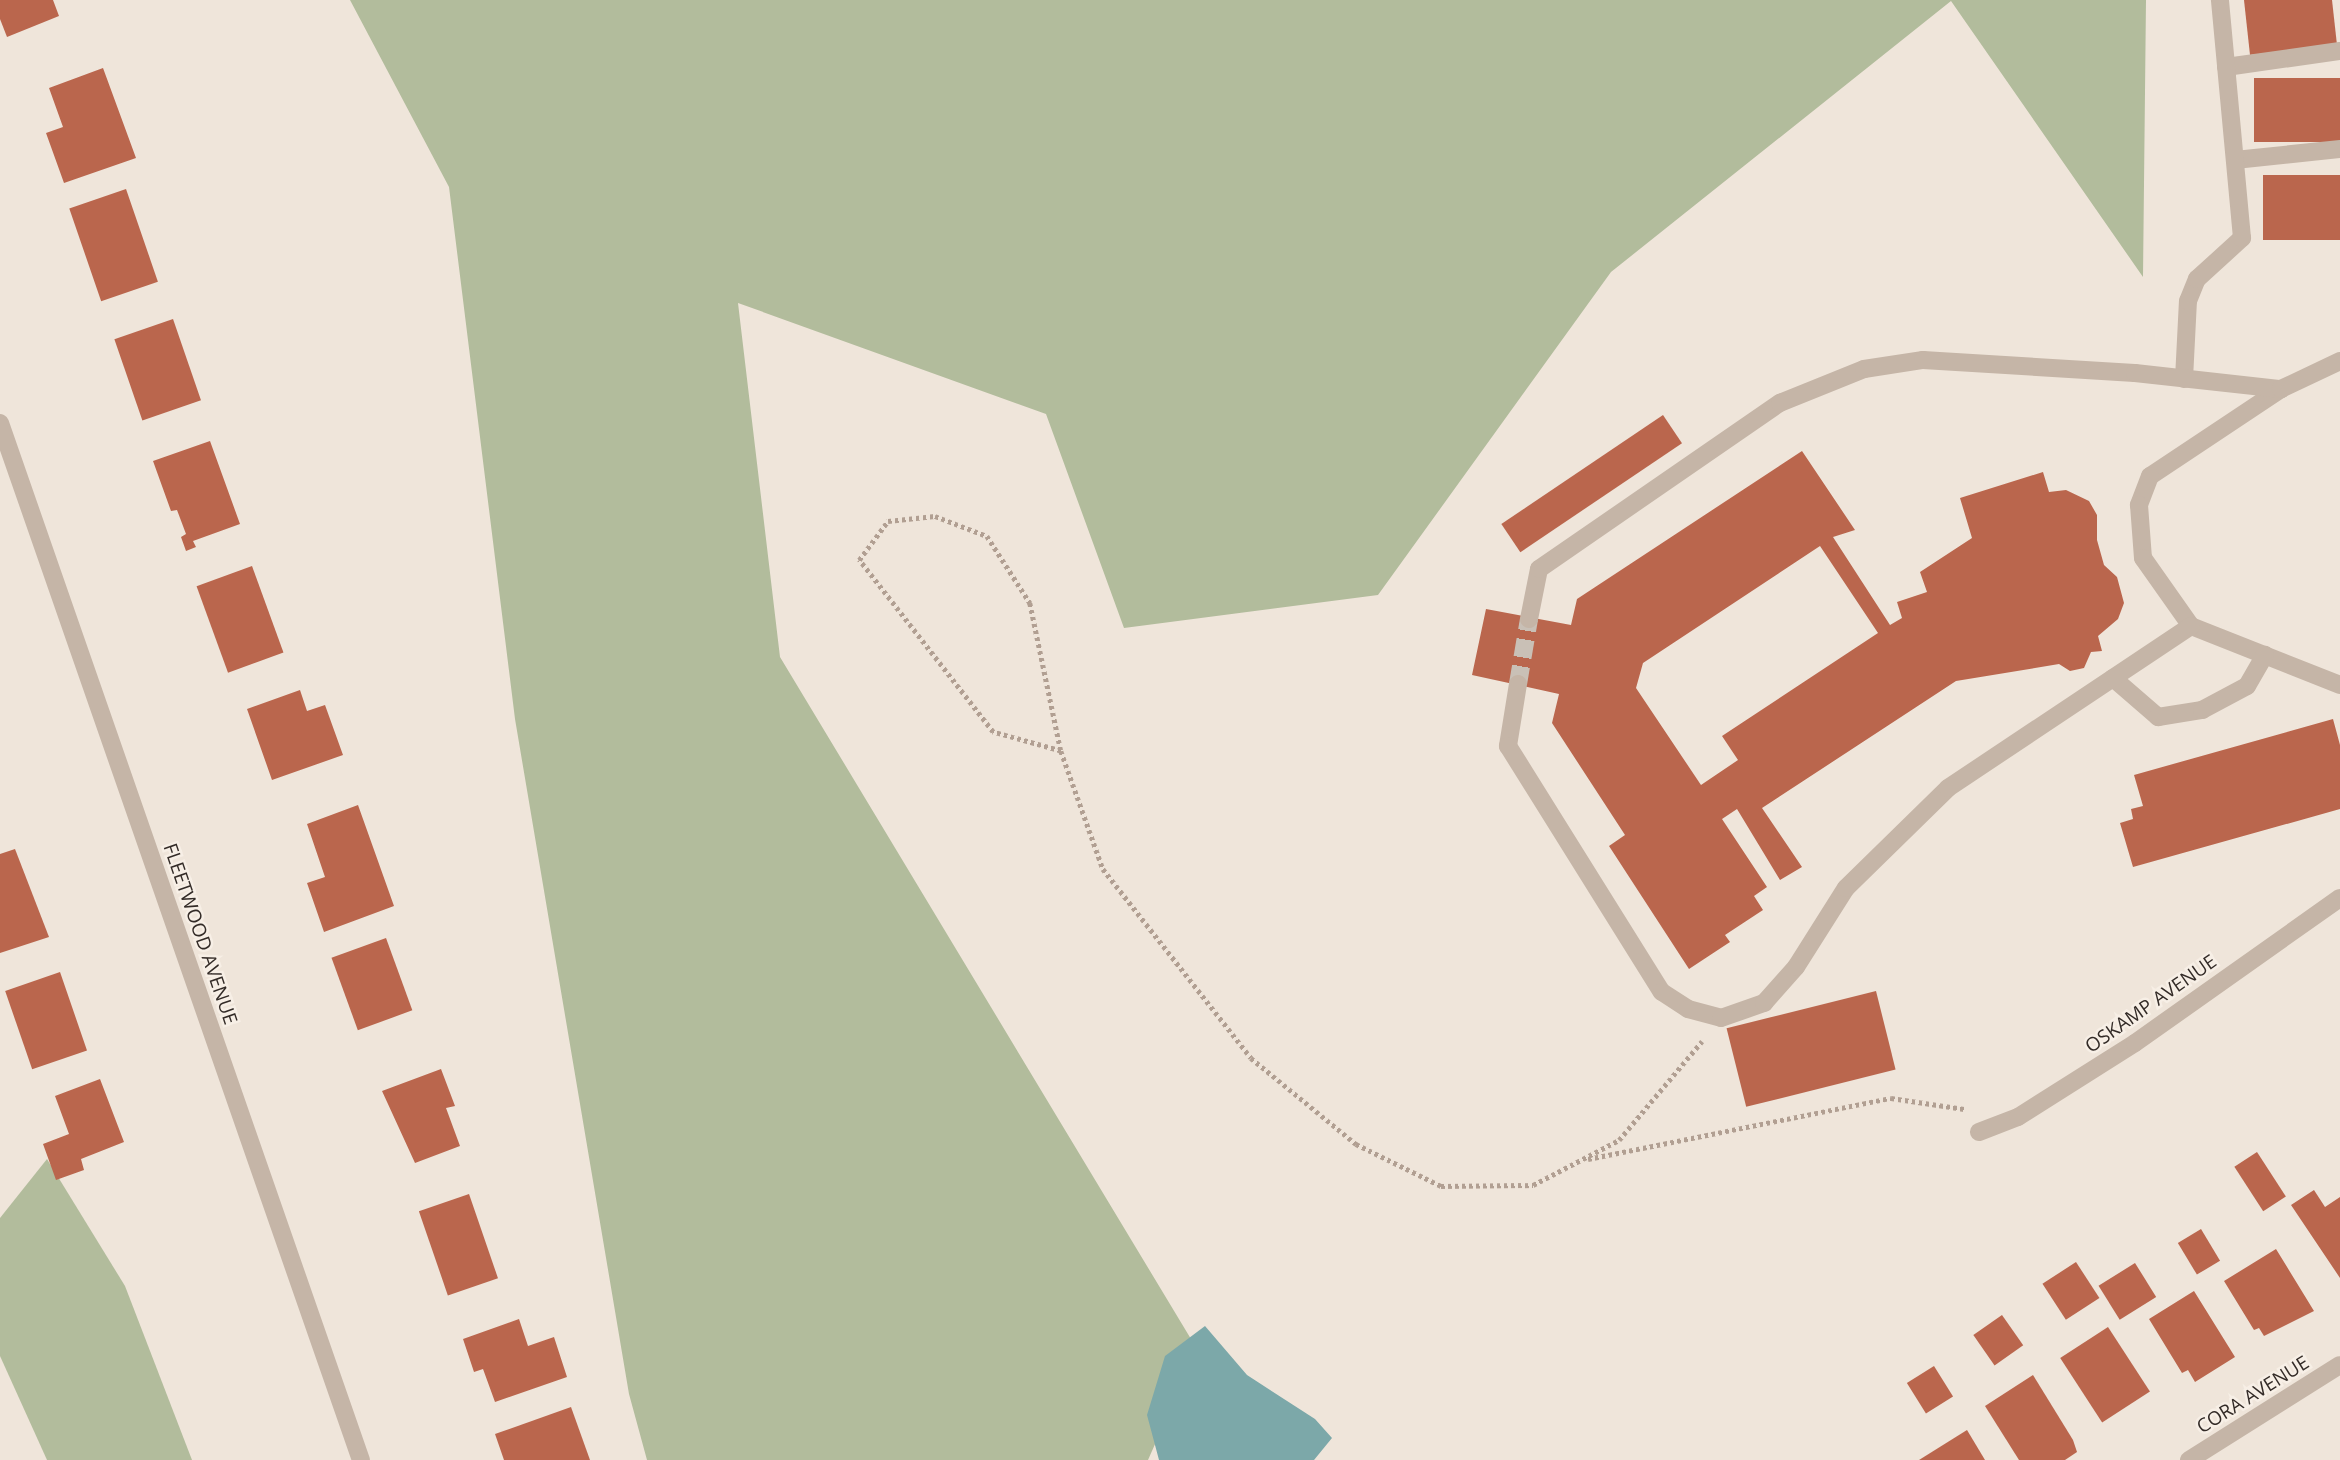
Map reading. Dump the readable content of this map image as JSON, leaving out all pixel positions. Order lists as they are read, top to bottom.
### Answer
{
  "streets": {
    "street": ["FLEETWOOD AVENUE", "OSKAMP AVENUE", "CORA AVENUE"]
  }
}
